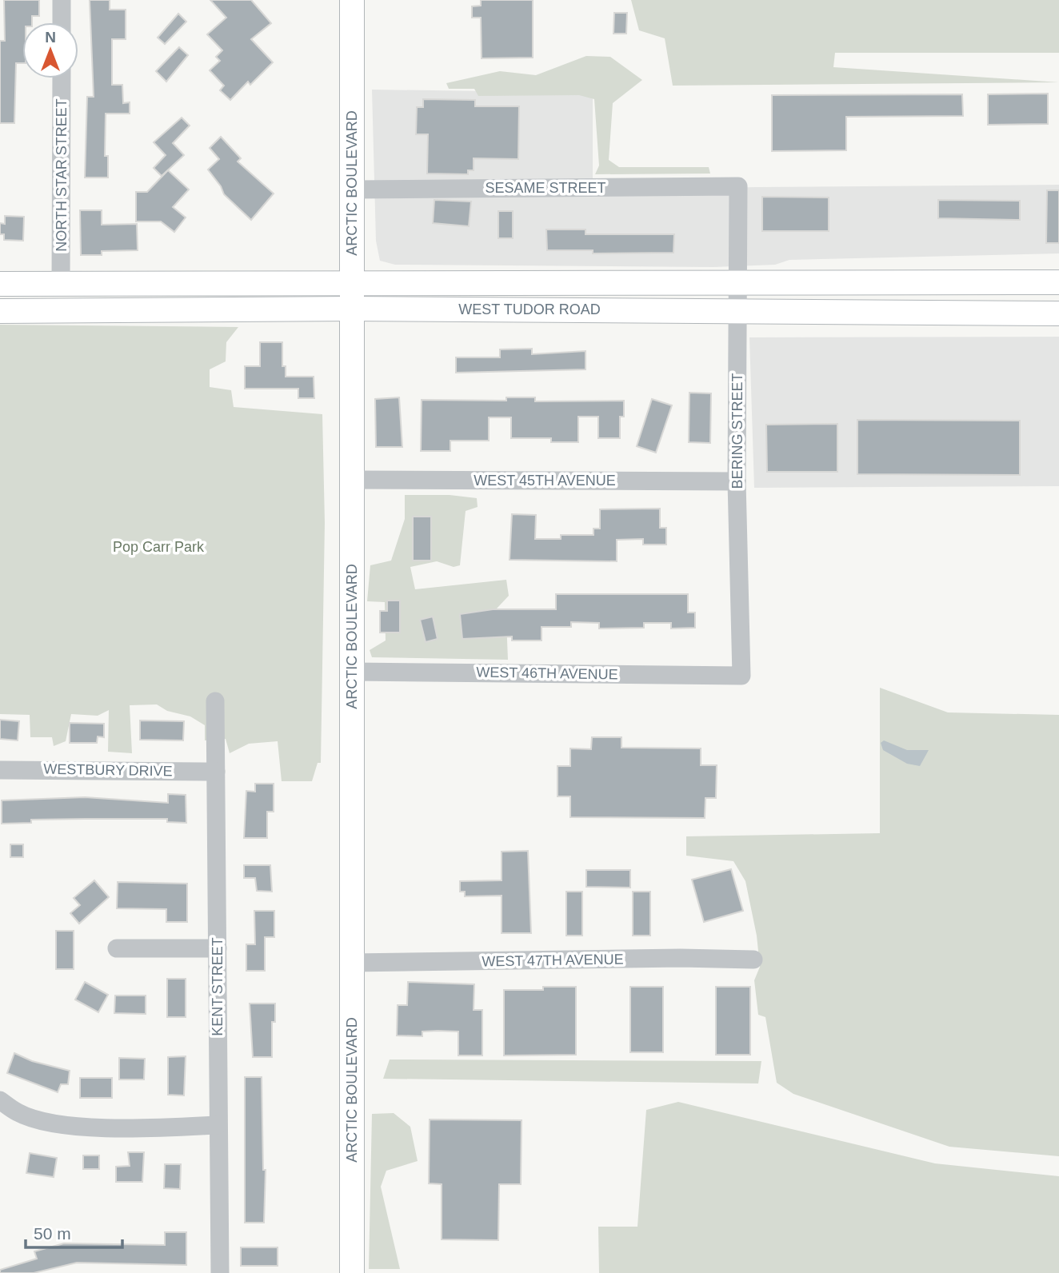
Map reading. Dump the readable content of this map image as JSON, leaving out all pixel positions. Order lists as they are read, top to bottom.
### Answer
{
  "streets": {
    "main road": ["ARCTIC BOULEVARD", "WEST TUDOR ROAD"],
    "street": [
      "NORTH STAR STREET",
      "SESAME STREET",
      "BERING STREET",
      "WEST 45TH AVENUE",
      "WEST 46TH AVENUE",
      "WESTBURY DRIVE",
      "WEST 47TH AVENUE",
      "KENT STREET"
    ]
  },
  "crossings": [
    ["NORTH STAR STREET", "WEST TUDOR ROAD"],
    ["ARCTIC BOULEVARD", "SESAME STREET"],
    ["ARCTIC BOULEVARD", "WEST TUDOR ROAD"],
    ["ARCTIC BOULEVARD", "WEST 45TH AVENUE"],
    ["ARCTIC BOULEVARD", "WEST 46TH AVENUE"],
    ["ARCTIC BOULEVARD", "WEST 47TH AVENUE"],
    ["SESAME STREET", "BERING STREET"],
    ["WEST TUDOR ROAD", "BERING STREET"],
    ["BERING STREET", "WEST 45TH AVENUE"],
    ["BERING STREET", "WEST 46TH AVENUE"],
    ["WESTBURY DRIVE", "KENT STREET"]
  ],
  "parks": ["Pop Carr Park"],
  "scale_bar": "50 m",
  "north": "top"
}
